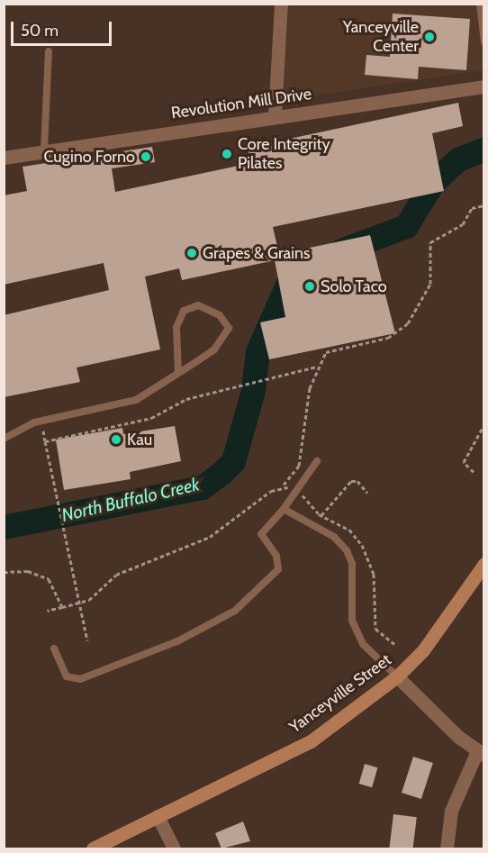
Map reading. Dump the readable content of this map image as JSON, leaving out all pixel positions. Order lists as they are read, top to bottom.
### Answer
{
  "streets": {
    "main road": ["Yanceyville Street"],
    "street": ["Revolution Mill Drive"]
  },
  "water": ["North Buffalo Creek"],
  "places": [
    "Yanceyville Center",
    "Core Integrity Pilates",
    "Cugino Forno",
    "Grapes & Grains",
    "Solo Taco",
    "Kau"
  ],
  "scale_bar": "50 m"
}
